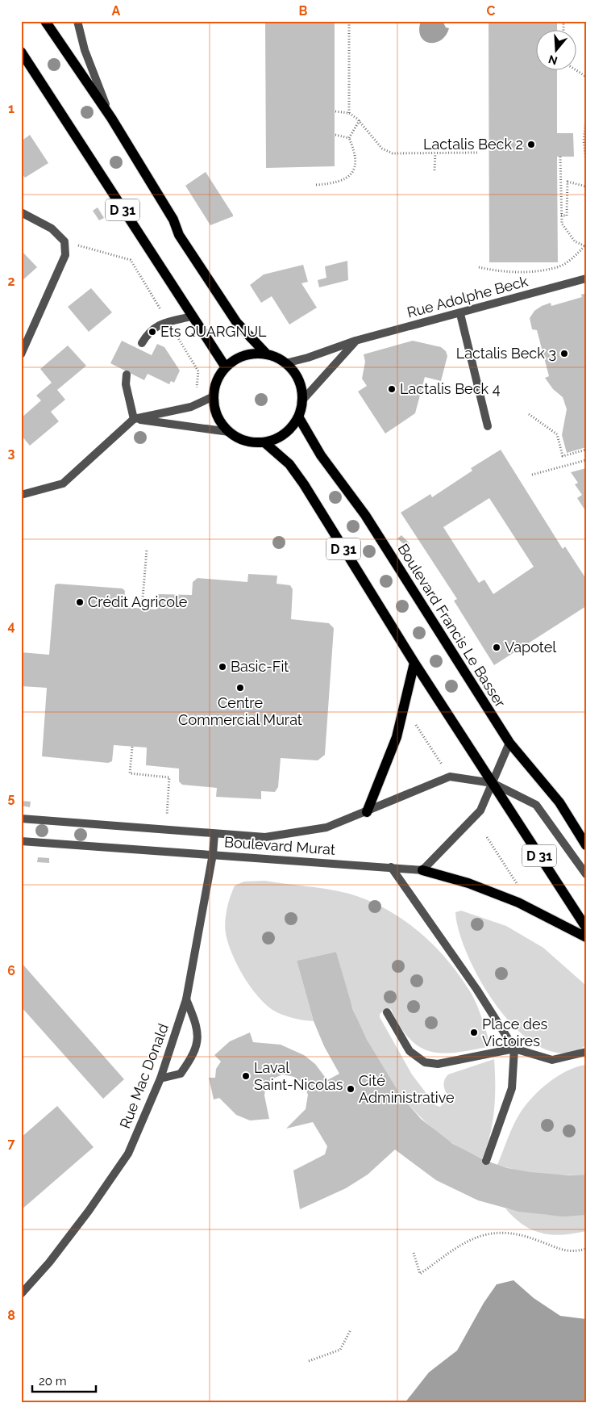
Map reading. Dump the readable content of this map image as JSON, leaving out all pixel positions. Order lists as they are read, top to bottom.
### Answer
{
  "streets": {
    "main road": ["D 31", "Boulevard Francis Le Basser"],
    "street": ["Rue Adolphe Beck", "Boulevard Murat", "Rue Mac Donald"]
  },
  "crossings": [
    ["D 31", "Rue Adolphe Beck"],
    ["D 31", "Boulevard Francis Le Basser"],
    ["D 31", "Boulevard Murat"],
    ["Rue Adolphe Beck", "Boulevard Francis Le Basser"],
    ["Boulevard Murat", "Rue Mac Donald"]
  ],
  "places": [
    "Lactalis Beck 2",
    "Ets QUARGNUL",
    "Lactalis Beck 3",
    "Lactalis Beck 4",
    "Crédit Agricole",
    "Vapotel",
    "Basic-Fit",
    "Centre Commercial Murat",
    "Place des Victoires",
    "Laval Saint-Nicolas",
    "Cité Administrative"
  ],
  "scale_bar": "20 m",
  "north": "bottom",
  "grid": {
    "columns": ["A", "B", "C"],
    "rows": [
      "1",
      "2",
      "3",
      "4",
      "5",
      "6",
      "7",
      "8"
    ]
  }
}
